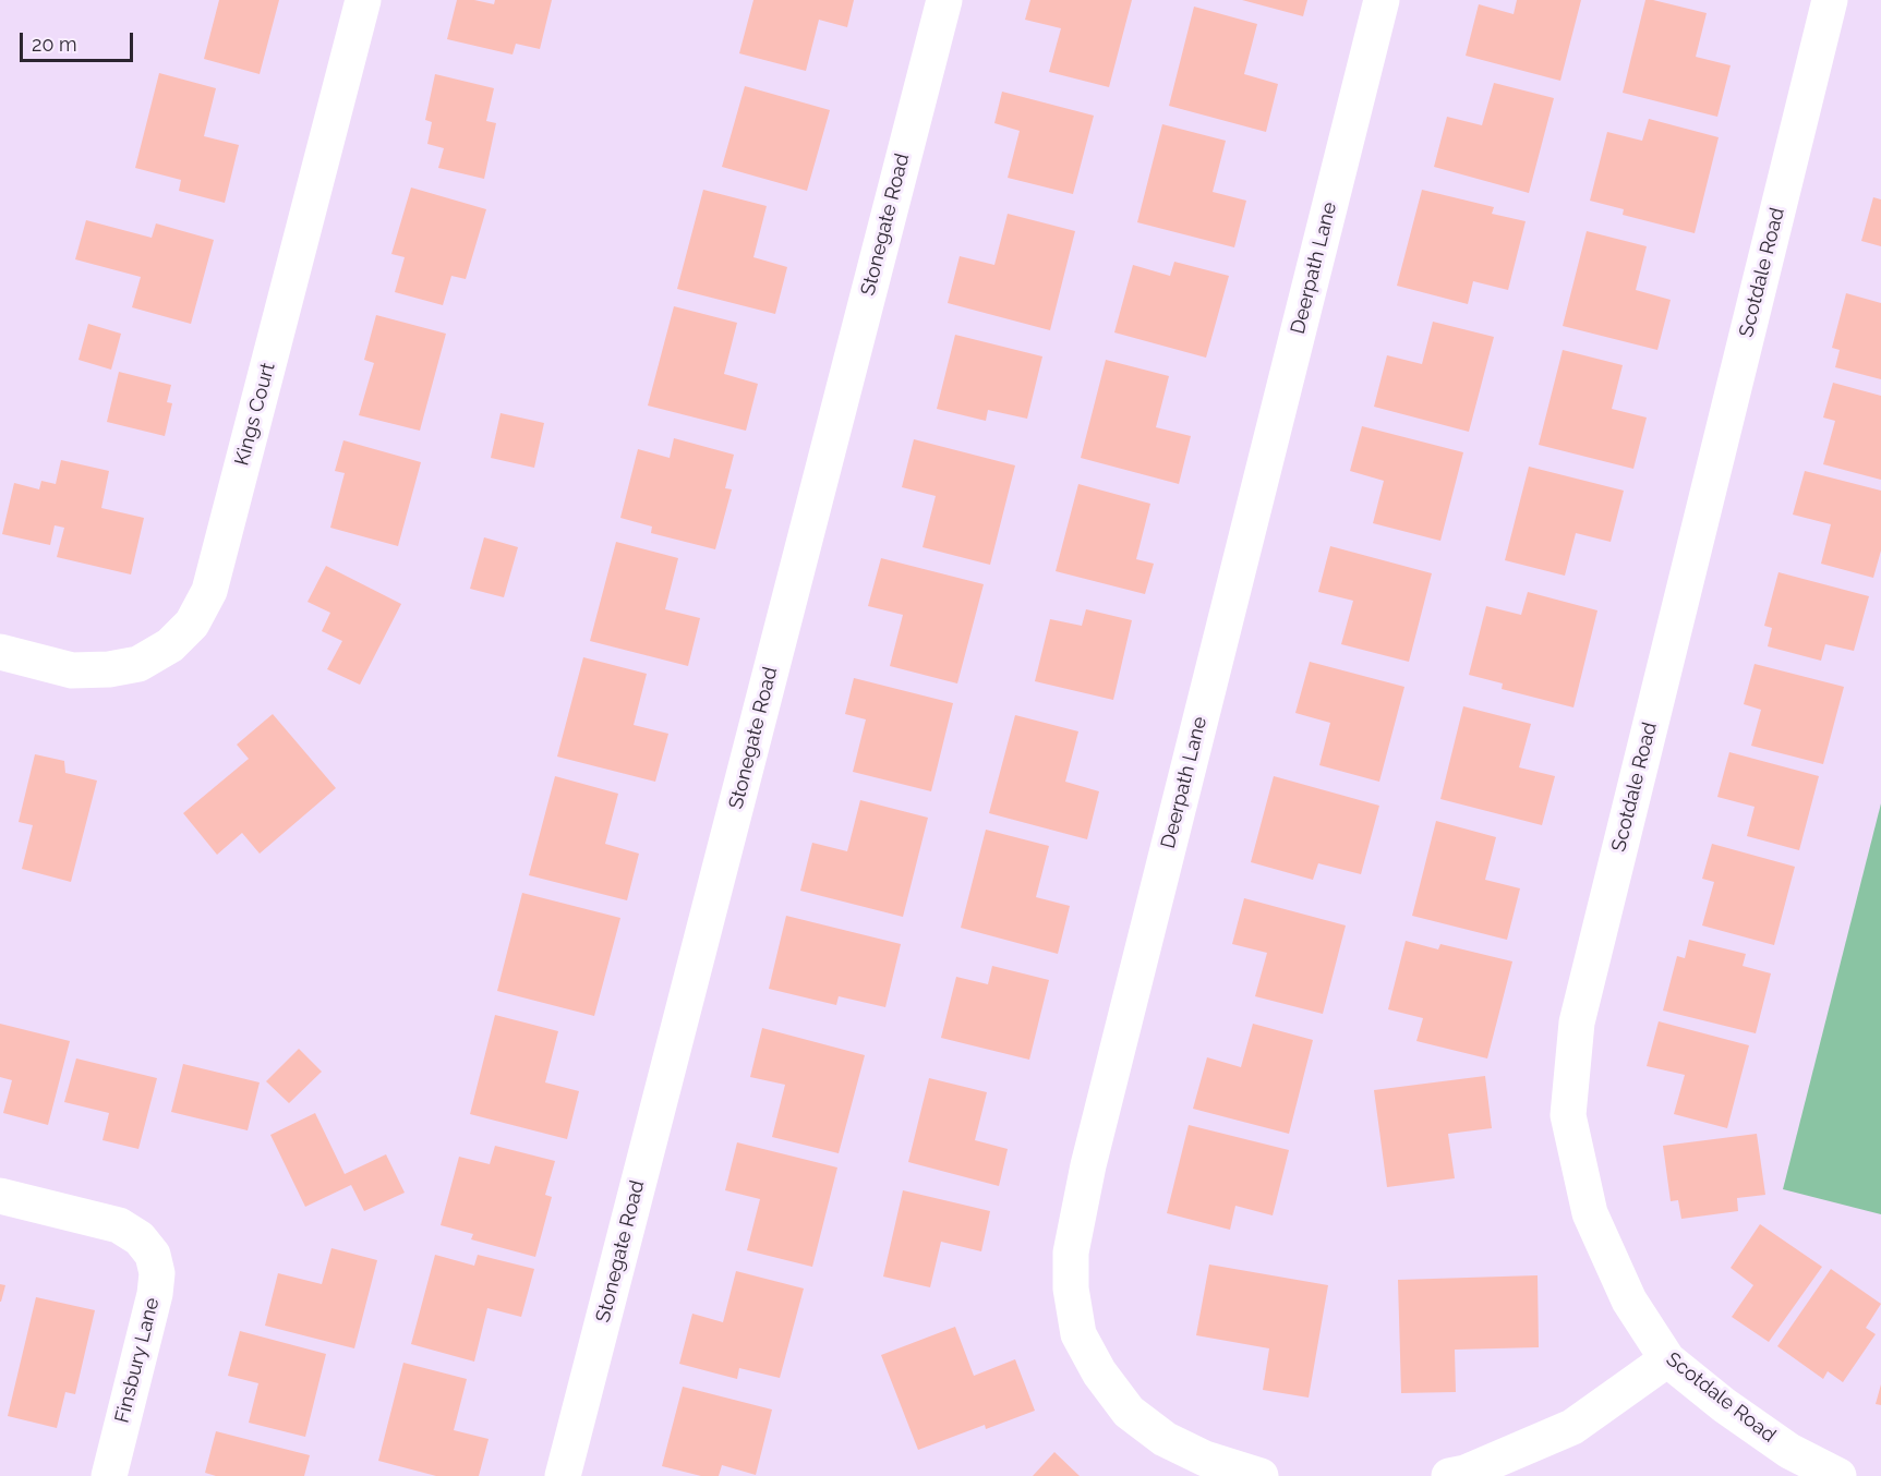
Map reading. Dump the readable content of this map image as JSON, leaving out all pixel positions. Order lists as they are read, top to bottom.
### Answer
{
  "streets": {
    "street": [
      "Stonegate Road",
      "Deerpath Lane",
      "Scotdale Road",
      "Kings Court",
      "Finsbury Lane"
    ]
  },
  "scale_bar": "20 m"
}
